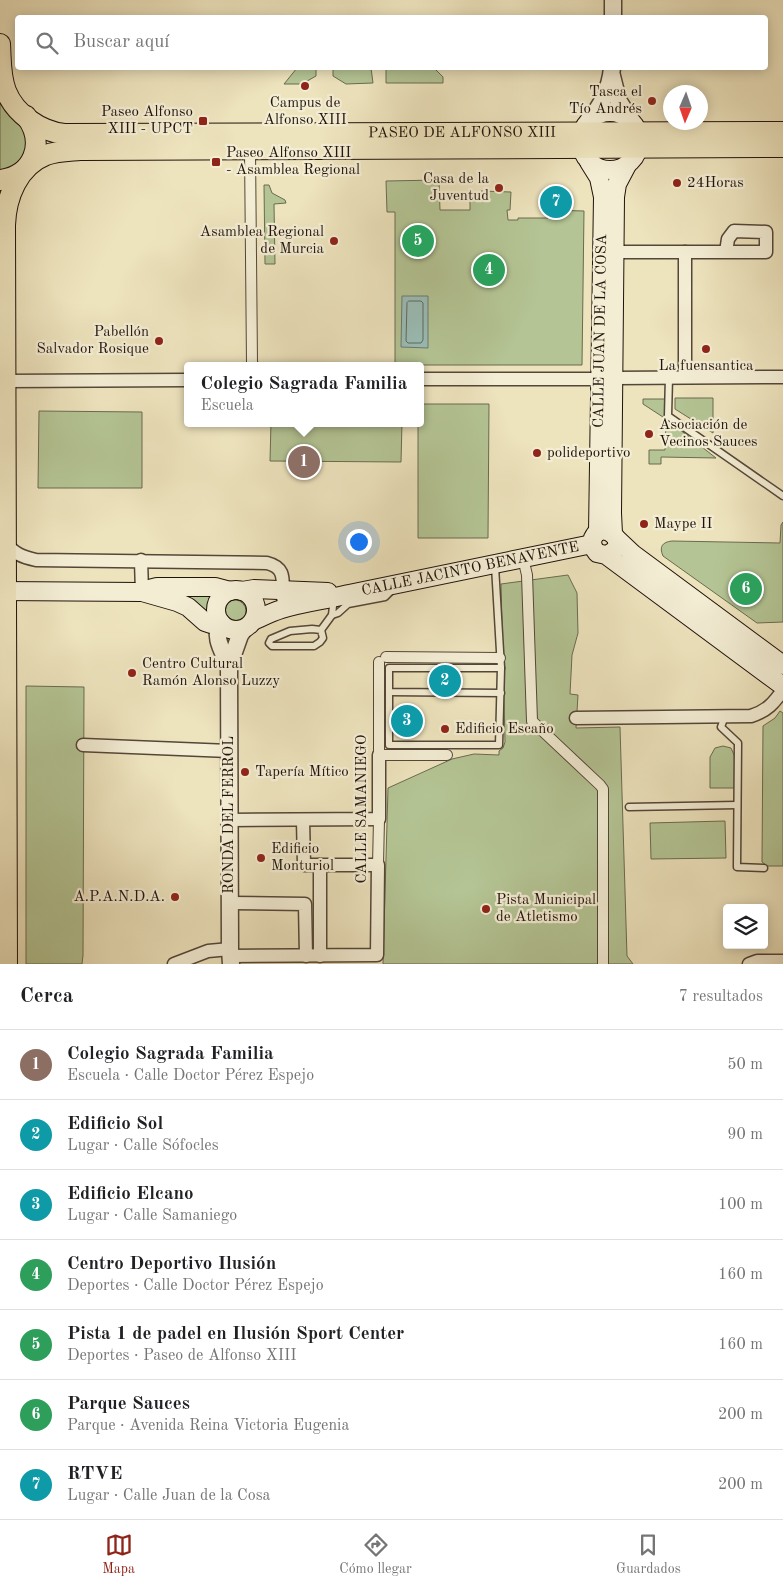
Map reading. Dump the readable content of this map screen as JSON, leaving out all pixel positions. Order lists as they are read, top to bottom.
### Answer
{
  "streets": {
    "main road": ["PASEO DE ALFONSO XIII", "CALLE JUAN DE LA COSA", "CALLE JACINTO BENAVENTE"],
    "street": ["CALLE SAMANIEGO", "RONDA DEL FERROL"]
  },
  "crossings": [
    ["PASEO DE ALFONSO XIII", "CALLE JUAN DE LA COSA"],
    ["CALLE JUAN DE LA COSA", "CALLE JACINTO BENAVENTE"],
    ["CALLE JACINTO BENAVENTE", "RONDA DEL FERROL"]
  ],
  "places": {
    "other": [
      "Campus de Alfonso XIII",
      "Tasca el Tío Andrés",
      "24Horas",
      "Casa de la Juventud",
      "Asamblea Regional de Murcia",
      "Pabellón Salvador Rosique",
      "La fuensantica",
      "Asociación de Vecinos Sauces",
      "polideportivo",
      "Maype II",
      "Centro Cultural Ramón Alonso Luzzy",
      "Edificio Escaño",
      "Tapería Mítico",
      "Edificio Monturiol",
      "A.P.A.N.D.A.",
      "Pista Municipal de Atletismo"
    ],
    "transit": ["Paseo Alfonso XIII - UPCT", "Paseo Alfonso XIII - Asamblea Regional"]
  },
  "north": "bottom",
  "page": {
    "search": "Buscar aquí",
    "pins": [
      "7",
      "5",
      "4",
      "1",
      "6",
      "2",
      "3"
    ],
    "popup": ["Colegio Sagrada Familia", "Escuela"],
    "heading": ["Cerca", "7 resultados"],
    "list": [
      {
        "mark": "1",
        "name": "Colegio Sagrada Familia",
        "note": "Escuela · Calle Doctor Pérez Espejo",
        "value": "50 m"
      },
      {
        "mark": "2",
        "name": "Edificio Sol",
        "note": "Lugar · Calle Sófocles",
        "value": "90 m"
      },
      {
        "mark": "3",
        "name": "Edificio Elcano",
        "note": "Lugar · Calle Samaniego",
        "value": "100 m"
      },
      {
        "mark": "4",
        "name": "Centro Deportivo Ilusión",
        "note": "Deportes · Calle Doctor Pérez Espejo",
        "value": "160 m"
      },
      {
        "mark": "5",
        "name": "Pista 1 de padel en Ilusión Sport Center",
        "note": "Deportes · Paseo de Alfonso XIII",
        "value": "160 m"
      },
      {
        "mark": "6",
        "name": "Parque Sauces",
        "note": "Parque · Avenida Reina Victoria Eugenia",
        "value": "200 m"
      },
      {
        "mark": "7",
        "name": "RTVE",
        "note": "Lugar · Calle Juan de la Cosa",
        "value": "200 m"
      }
    ],
    "nav": ["Mapa", "Cómo llegar", "Guardados"]
  }
}
